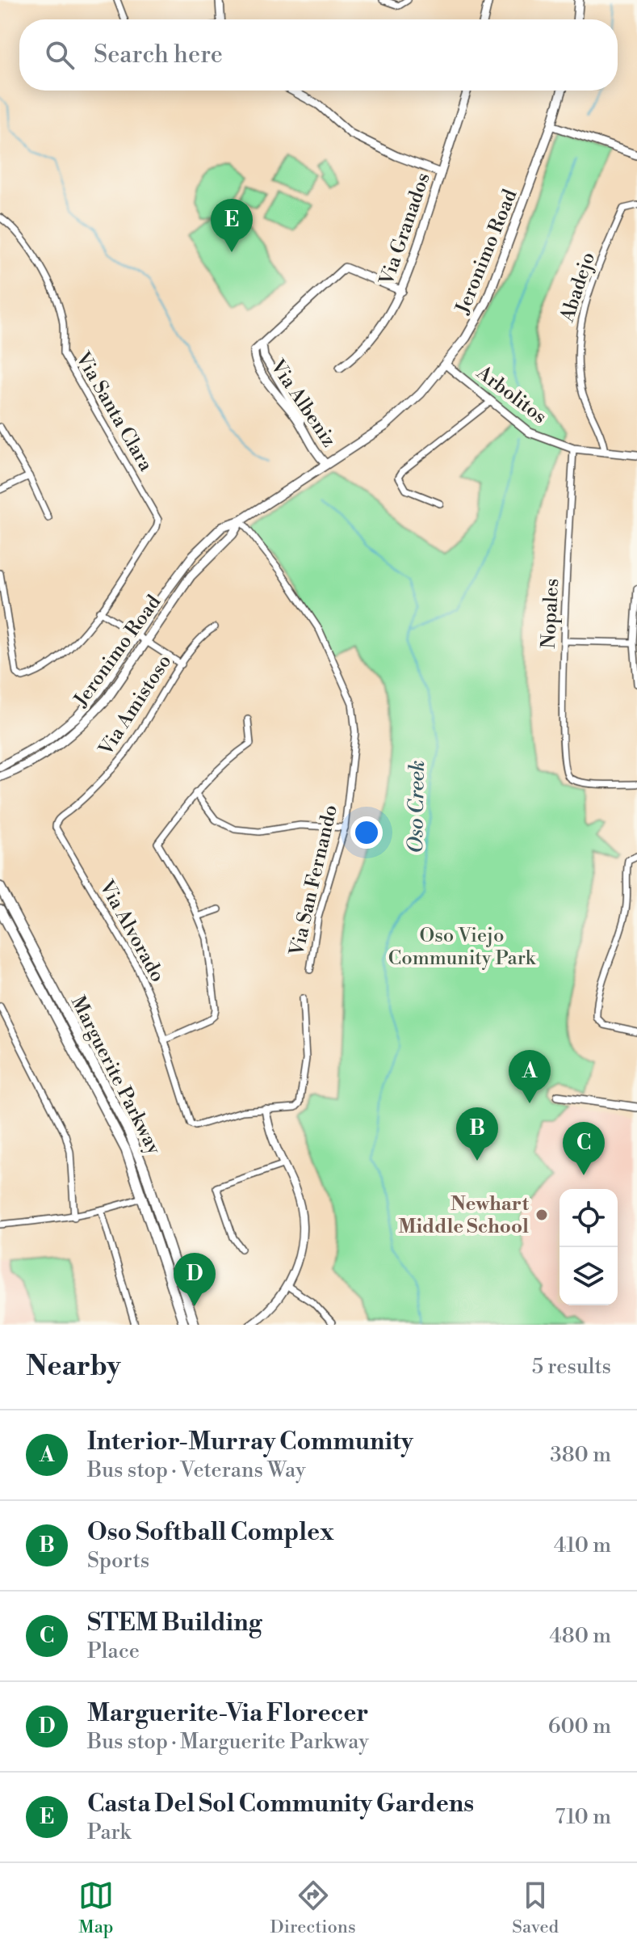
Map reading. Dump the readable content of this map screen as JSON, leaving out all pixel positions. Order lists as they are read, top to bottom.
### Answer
{
  "streets": {
    "main road": ["Jeronimo Road", "Marguerite Parkway"],
    "street": [
      "Via Granados",
      "Abadejo",
      "Arbolitos",
      "Via Albeniz",
      "Via Santa Clara",
      "Nopales",
      "Via Amistoso",
      "Via San Fernando",
      "Via Alvorado"
    ]
  },
  "crossings": [
    ["Via Granados", "Via Albeniz"],
    ["Jeronimo Road", "Arbolitos"],
    ["Jeronimo Road", "Via Albeniz"],
    ["Jeronimo Road", "Via San Fernando"],
    ["Abadejo", "Arbolitos"],
    ["Arbolitos", "Nopales"],
    ["Via Amistoso", "Via Alvorado"]
  ],
  "water": ["Oso Creek"],
  "parks": ["Oso Viejo Community Park"],
  "places": ["Newhart Middle School"],
  "page": {
    "search": "Search here",
    "pins": [
      "E",
      "A",
      "B",
      "C",
      "D"
    ],
    "heading": ["Nearby", "5 results"],
    "list": [
      {
        "mark": "A",
        "name": "Interior-Murray Community",
        "note": "Bus stop · Veterans Way",
        "value": "380 m"
      },
      {
        "mark": "B",
        "name": "Oso Softball Complex",
        "note": "Sports",
        "value": "410 m"
      },
      {
        "mark": "C",
        "name": "STEM Building",
        "note": "Place",
        "value": "480 m"
      },
      {
        "mark": "D",
        "name": "Marguerite-Via Florecer",
        "note": "Bus stop · Marguerite Parkway",
        "value": "600 m"
      },
      {
        "mark": "E",
        "name": "Casta Del Sol Community Gardens",
        "note": "Park",
        "value": "710 m"
      }
    ],
    "nav": ["Map", "Directions", "Saved"]
  }
}
